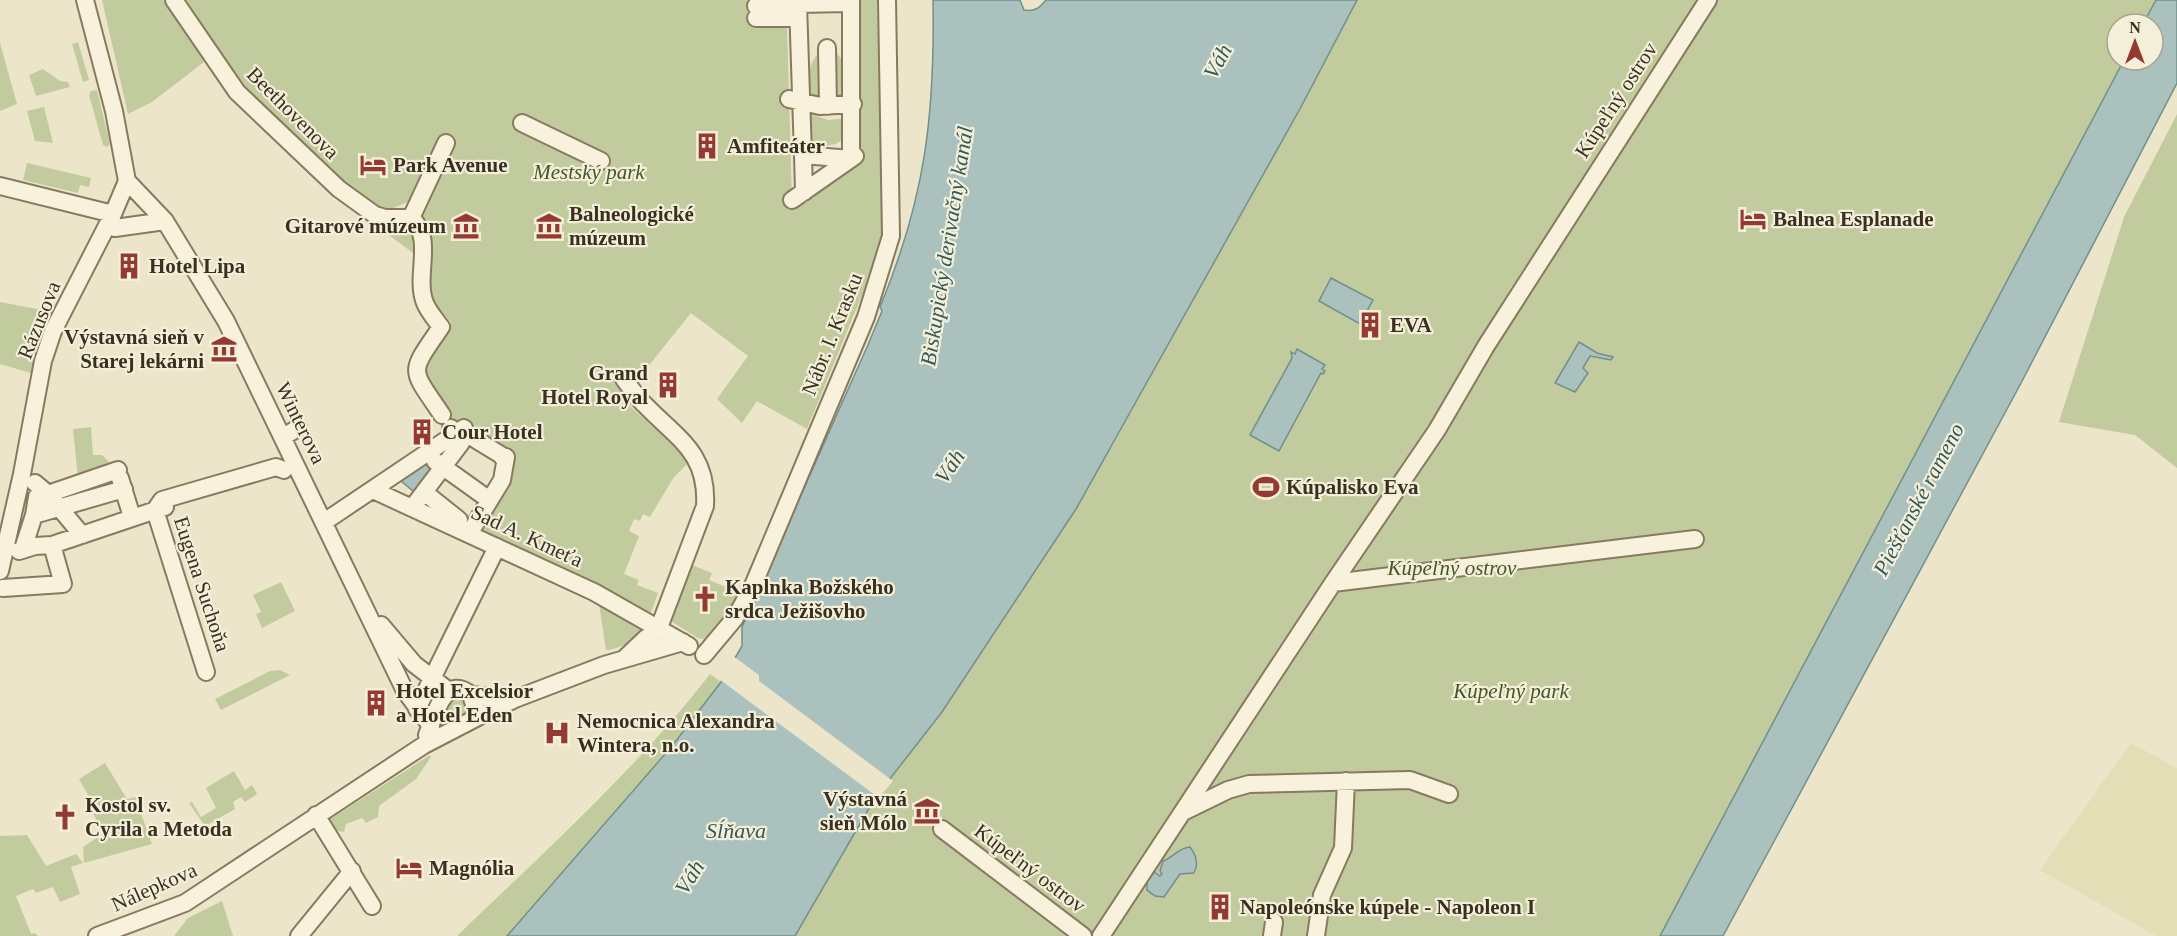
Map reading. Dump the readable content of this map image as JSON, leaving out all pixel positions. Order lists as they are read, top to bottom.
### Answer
{
  "streets": {
    "street": [
      "Kúpeľný ostrov",
      "Beethovenova",
      "Rázusova",
      "Nábr. I. Krasku",
      "Winterova",
      "Sad A. Kmeťa",
      "Eugena Suchoňa",
      "Nálepkova"
    ]
  },
  "crossings": [
    ["Nábr. I. Krasku", "Sad A. Kmeťa"],
    ["Winterova", "Nálepkova"]
  ],
  "water": [
    "Váh",
    "Biskupický derivačný kanál",
    "Piešťanské rameno",
    "Sĺňava"
  ],
  "parks": ["Mestský park", "Kúpeľný ostrov", "Kúpeľný park"],
  "places": {
    "building": [
      "Amfiteáter",
      "Hotel Lipa",
      "EVA",
      "Grand Hotel Royal",
      "Cour Hotel",
      "Hotel Excelsior a Hotel Eden",
      "Napoleónske kúpele - Napoleon I"
    ],
    "hotel": ["Park Avenue", "Balnea Esplanade", "Magnólia"],
    "museum": [
      "Gitarové múzeum",
      "Balneologické múzeum",
      "Výstavná sieň v Starej lekárni",
      "Výstavná sieň Mólo"
    ],
    "sports": ["Kúpalisko Eva"],
    "church": ["Kaplnka Božského srdca Ježišovho", "Kostol sv. Cyrila a Metoda"],
    "hospital": ["Nemocnica Alexandra Wintera, n.o."]
  },
  "north": "top"
}
